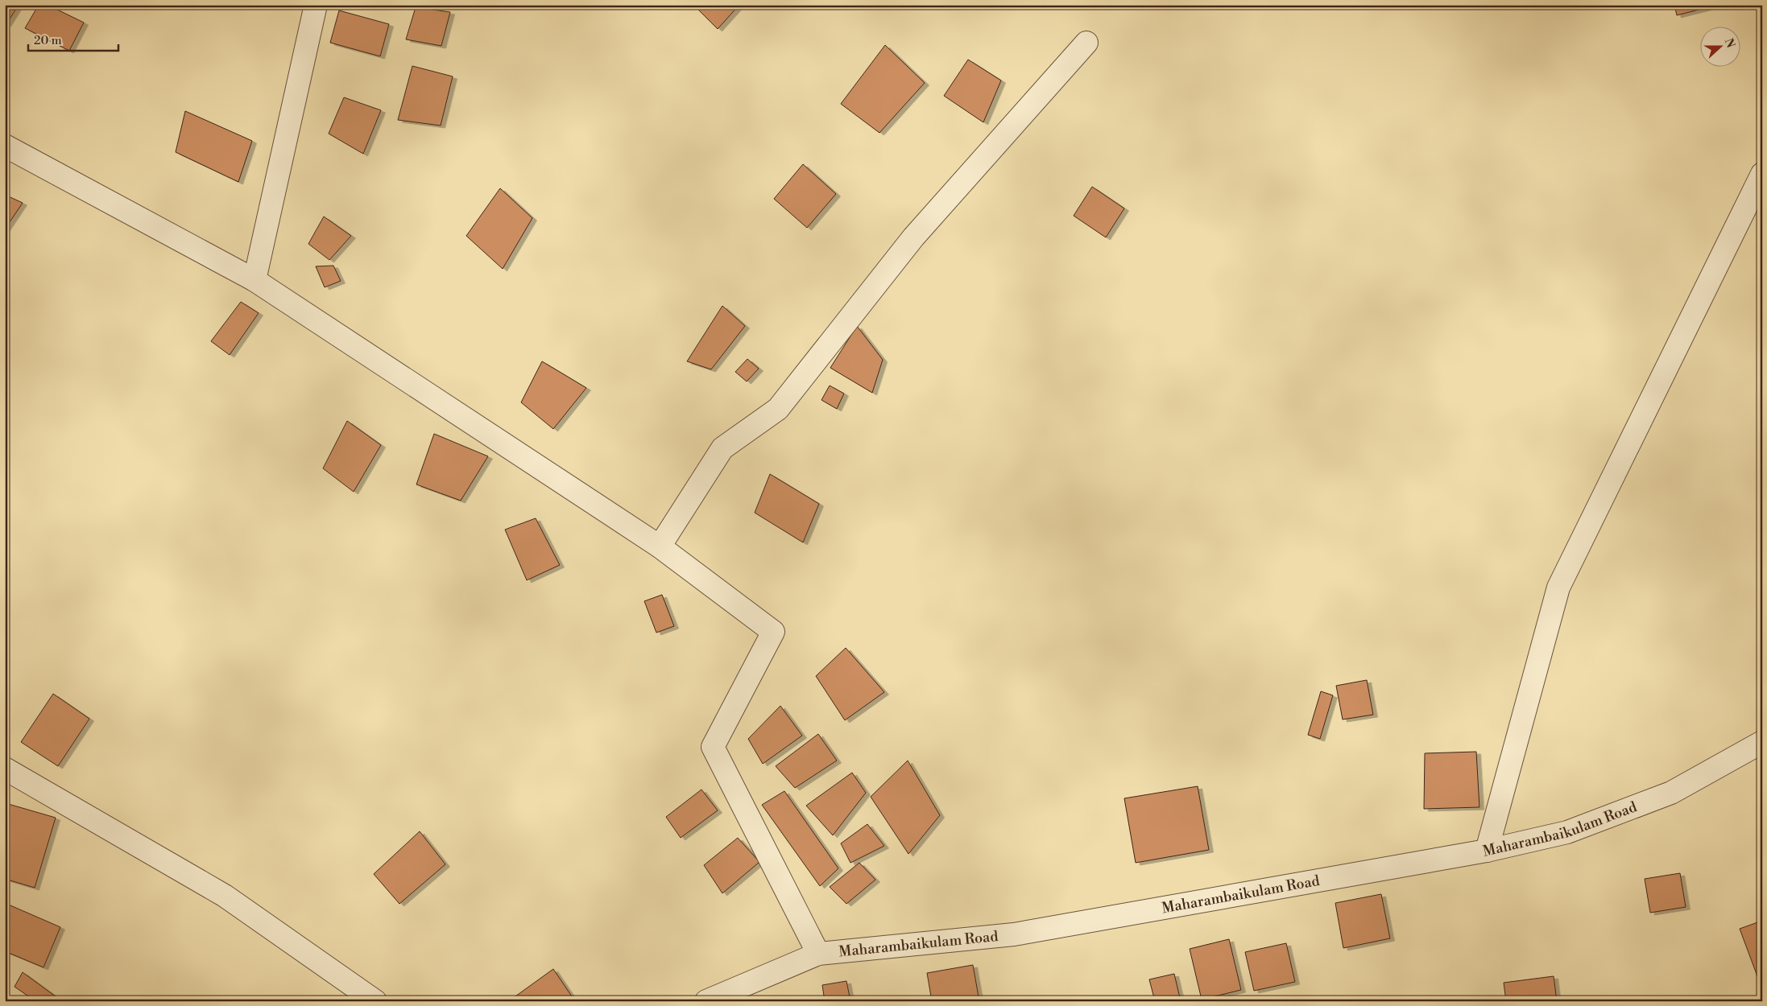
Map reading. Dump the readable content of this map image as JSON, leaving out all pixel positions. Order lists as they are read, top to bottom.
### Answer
{
  "streets": {
    "street": ["Maharambaikulam Road"]
  },
  "scale_bar": "20 m",
  "north": "right"
}
